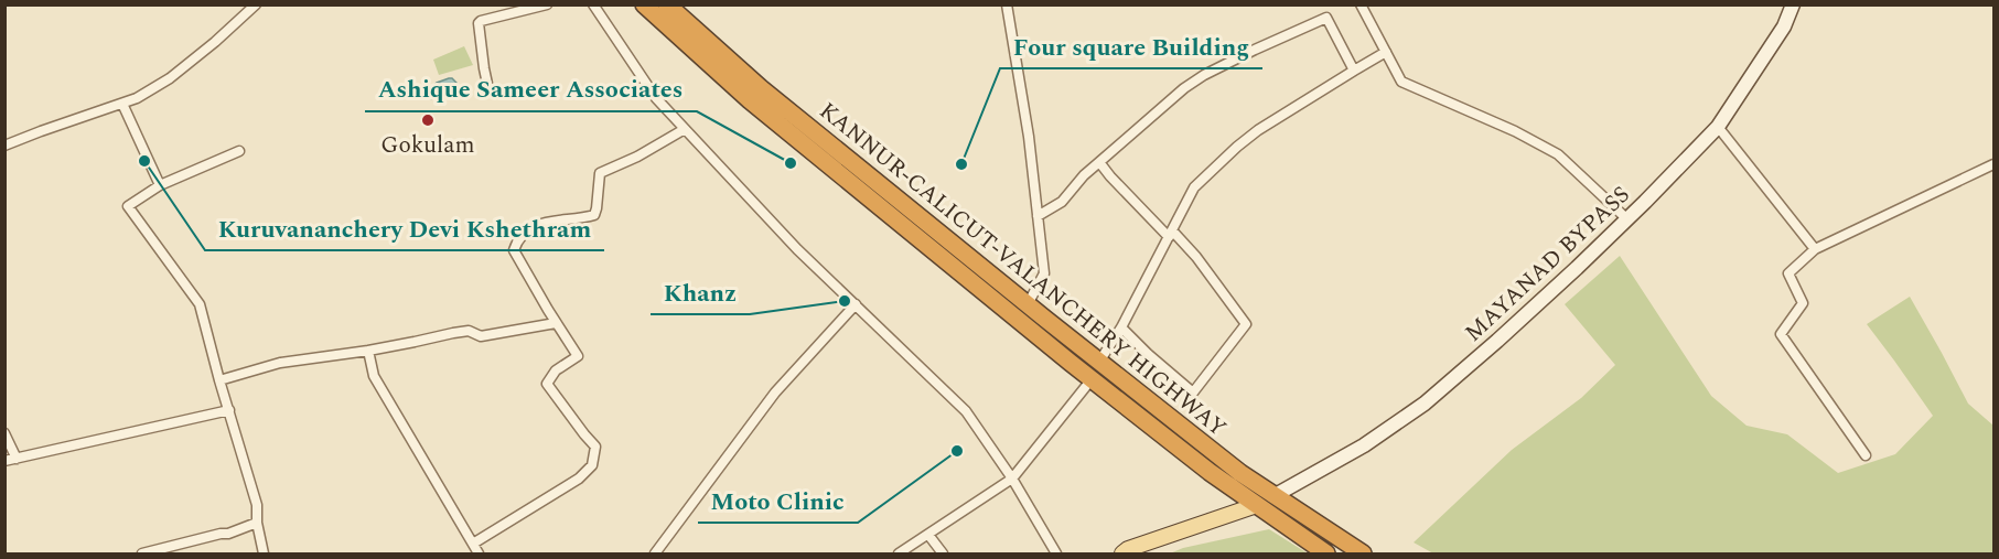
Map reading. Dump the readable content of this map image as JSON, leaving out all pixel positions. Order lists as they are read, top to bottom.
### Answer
{
  "streets": {
    "highway": ["KANNUR-CALICUT-VALANCHERY HIGHWAY"],
    "street": ["MAYANAD BYPASS"]
  },
  "crossings": [
    ["MAYANAD BYPASS", "KANNUR-CALICUT-VALANCHERY HIGHWAY"]
  ],
  "places": [
    "Gokulam",
    "Kuruvananchery Devi Kshethram",
    "Ashique Sameer Associates",
    "Four square Building",
    "Khanz",
    "Moto Clinic"
  ]
}
